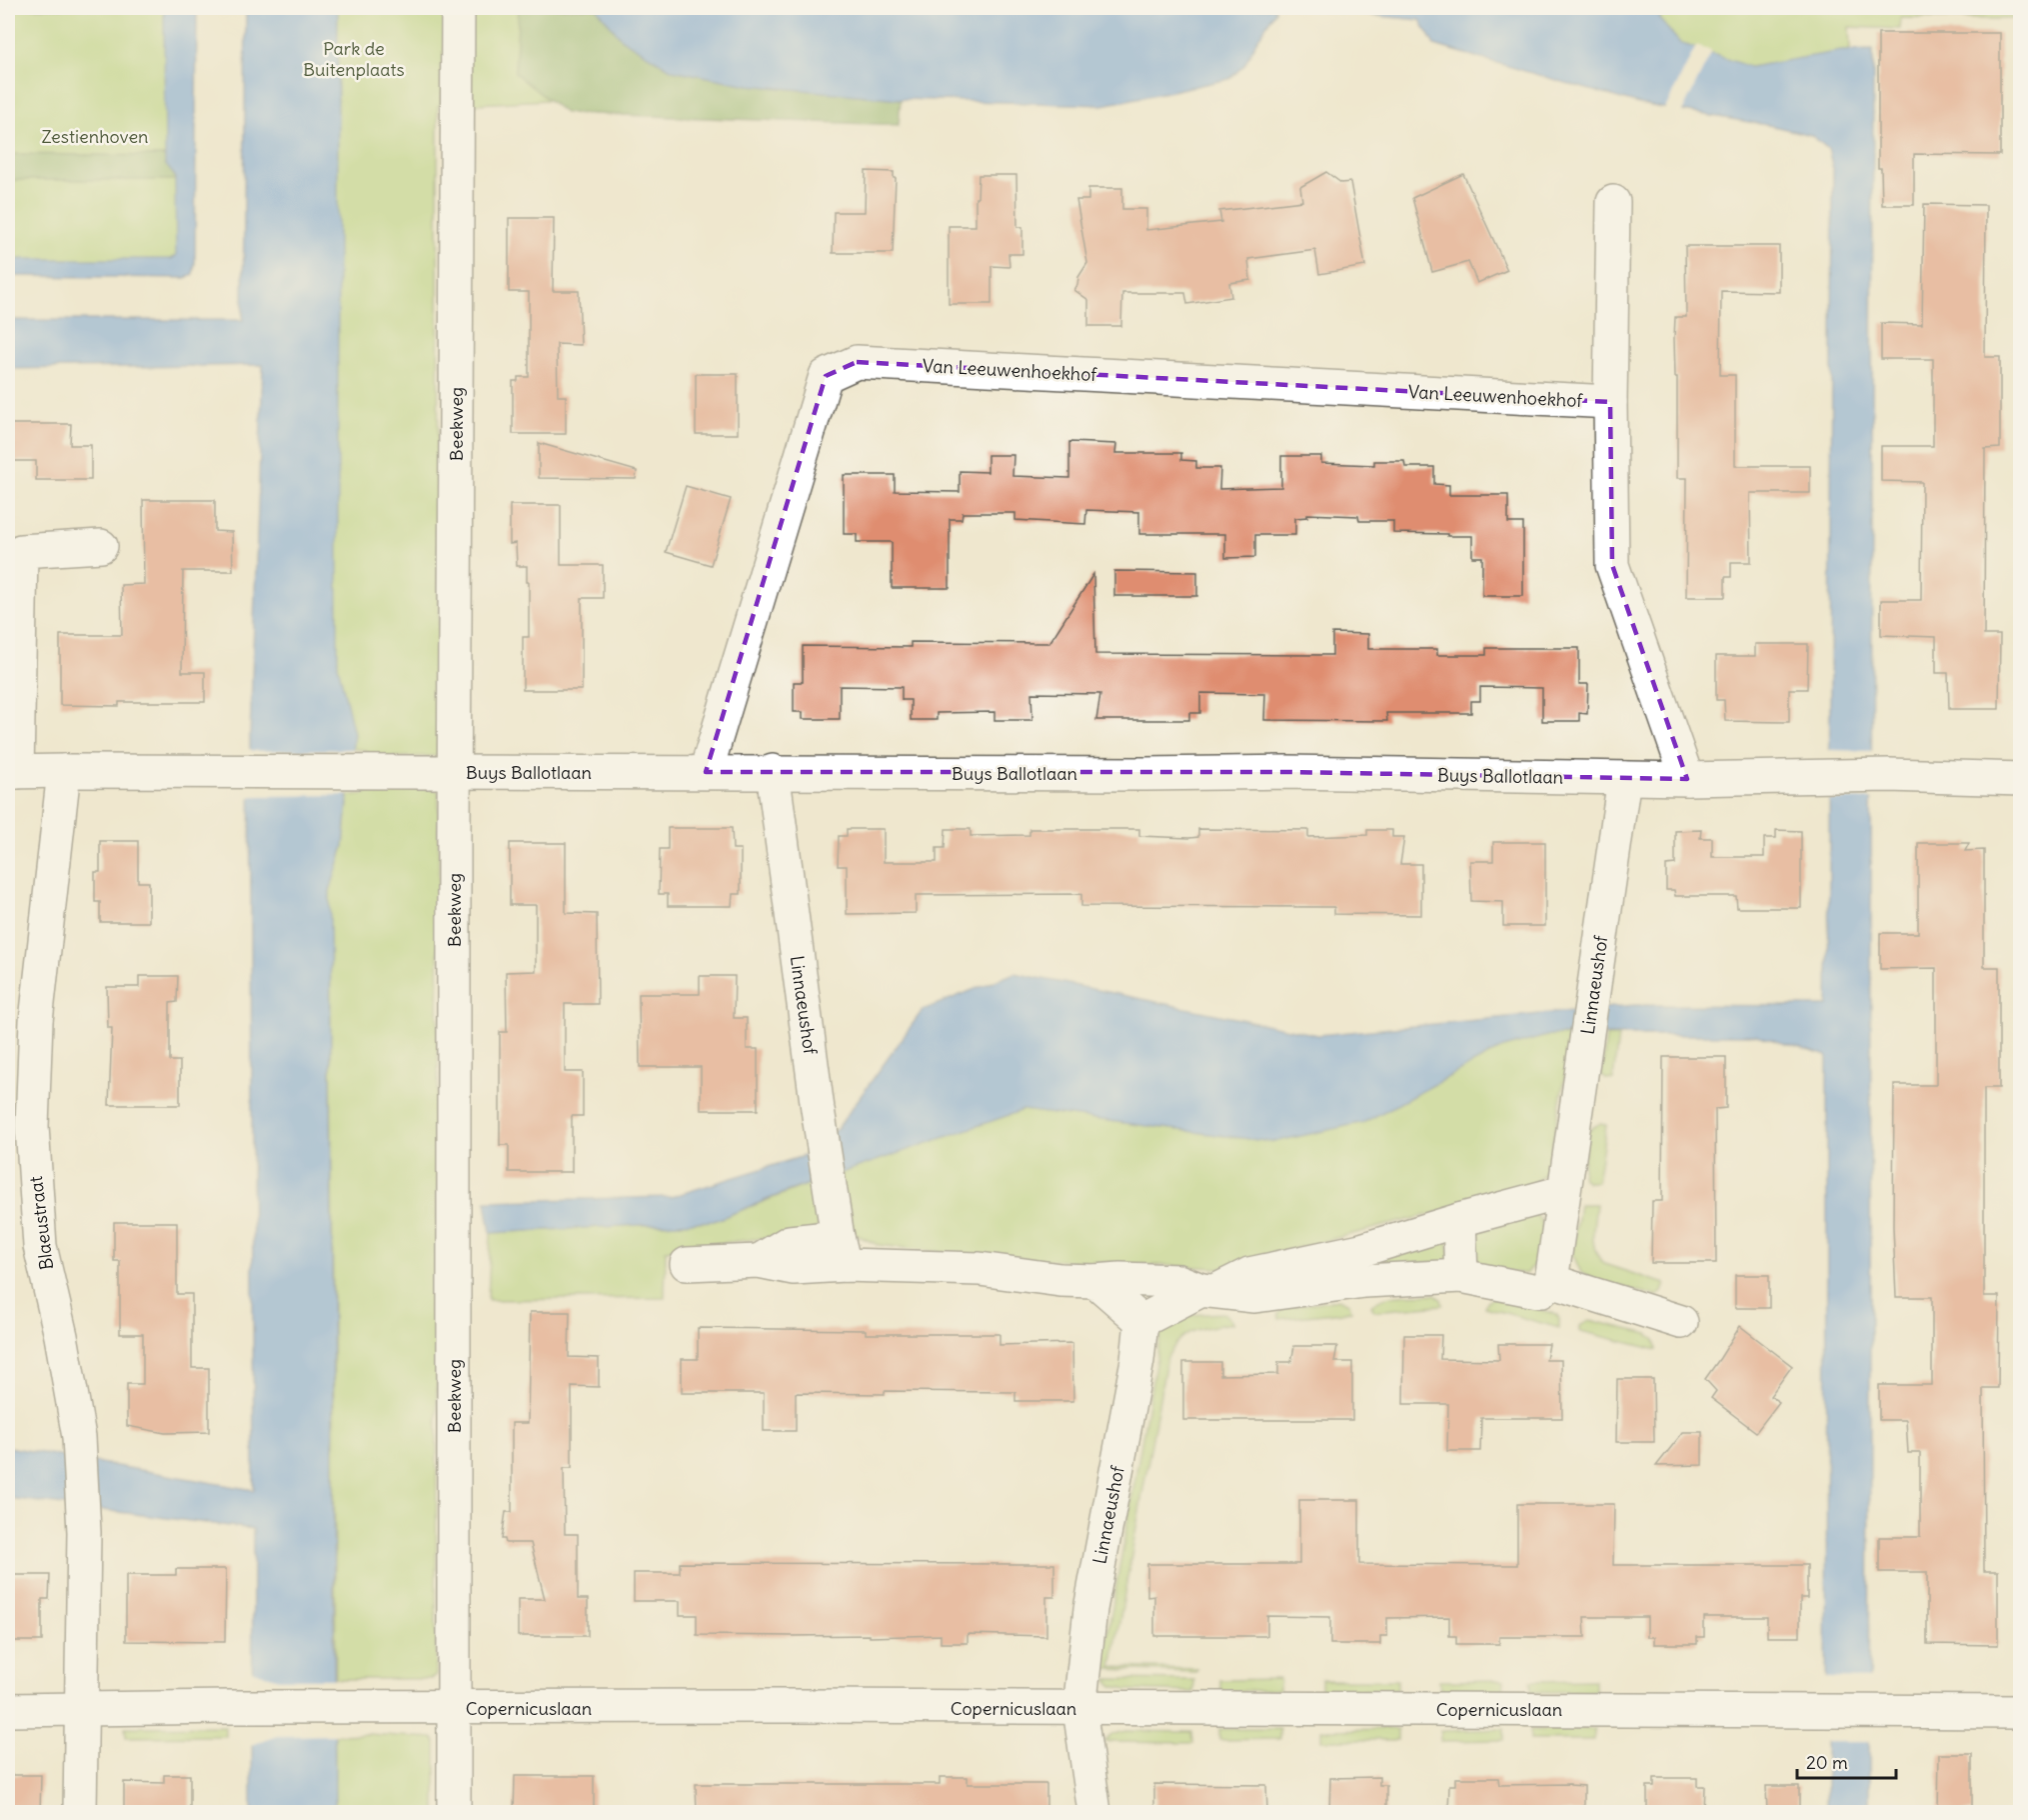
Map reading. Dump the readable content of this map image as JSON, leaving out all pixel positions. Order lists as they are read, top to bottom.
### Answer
{
  "streets": {
    "street": [
      "Van Leeuwenhoekhof",
      "Beekweg",
      "Buys Ballotlaan",
      "Linnaeushof",
      "Blaeustraat",
      "Copernicuslaan"
    ]
  },
  "crossings": [
    ["Van Leeuwenhoekhof", "Buys Ballotlaan"],
    ["Beekweg", "Buys Ballotlaan"],
    ["Beekweg", "Copernicuslaan"],
    ["Buys Ballotlaan", "Linnaeushof"],
    ["Buys Ballotlaan", "Blaeustraat"],
    ["Linnaeushof", "Copernicuslaan"],
    ["Blaeustraat", "Copernicuslaan"]
  ],
  "parks": ["Park de Buitenplaats", "Zestienhoven"],
  "scale_bar": "20 m"
}
